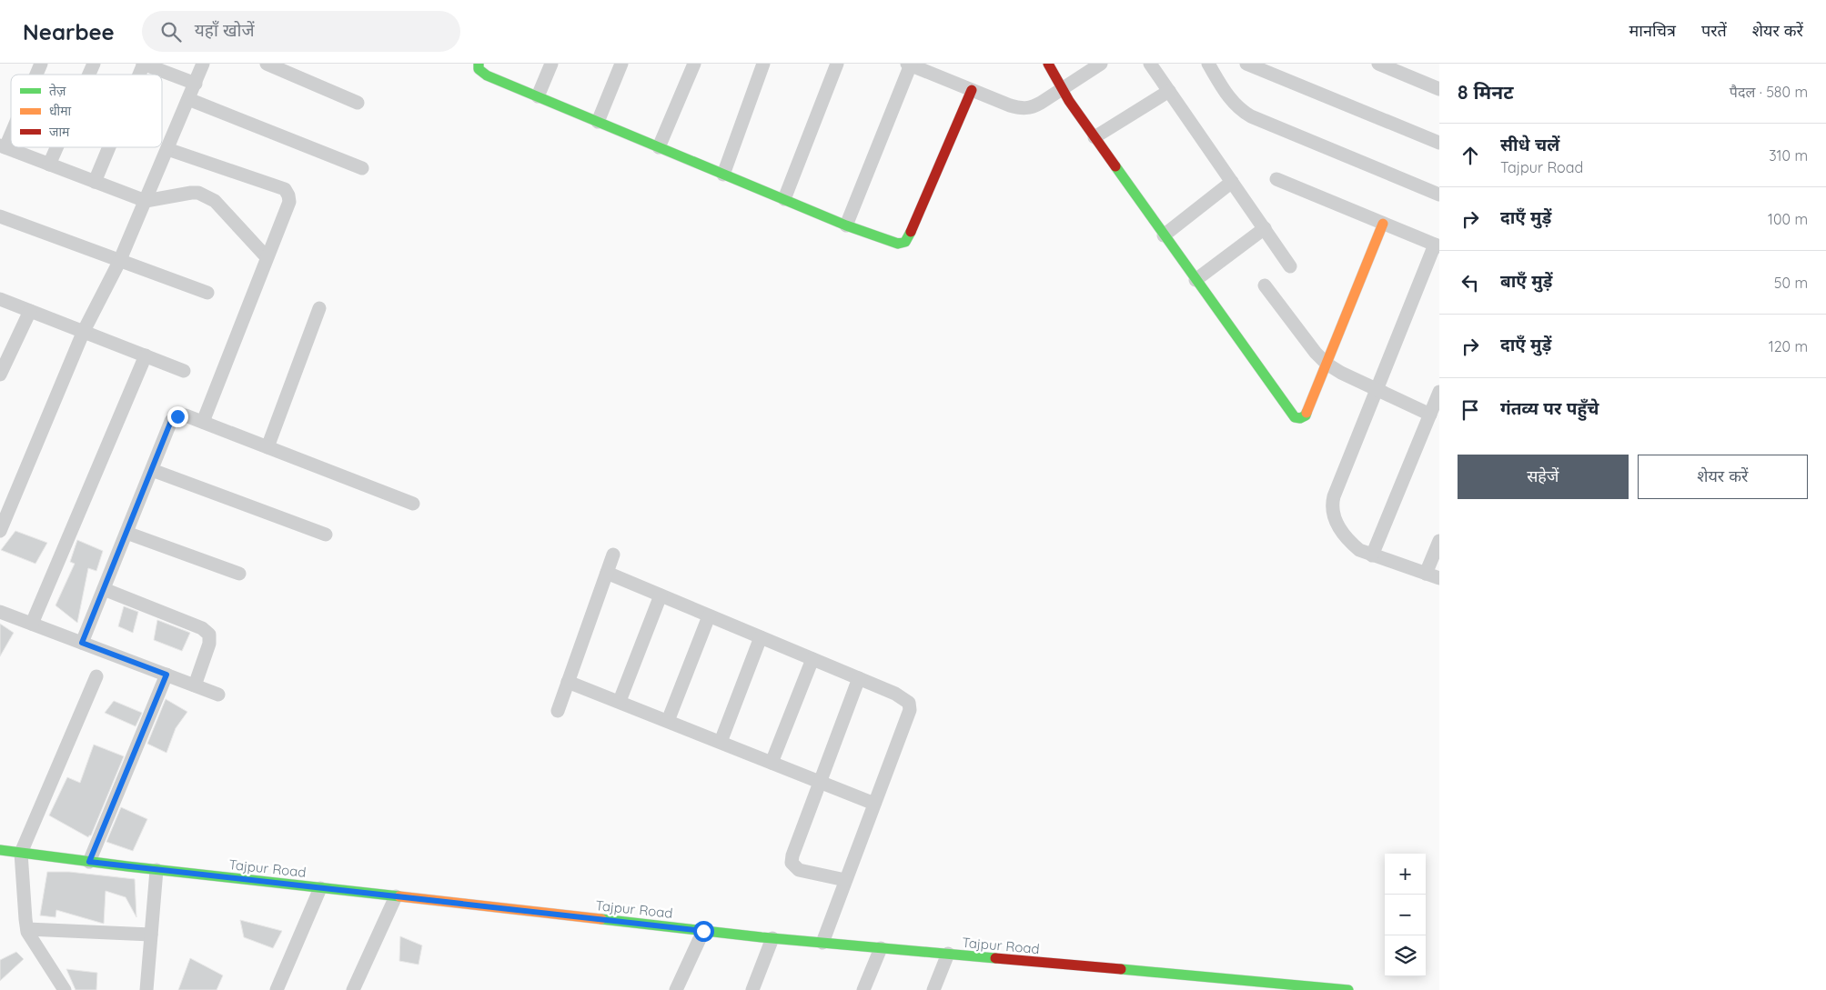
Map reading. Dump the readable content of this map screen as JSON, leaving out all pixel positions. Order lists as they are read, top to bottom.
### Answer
{
  "streets": {
    "main road": ["Tajpur Road"]
  },
  "legend": ["तेज़", "धीमा", "जाम"],
  "page": {
    "header": "Nearbee",
    "search": "यहाँ खोजें",
    "nav": ["मानचित्र", "परतें", "शेयर करें"],
    "heading": ["8 मिनट", "पैदल · 580 m"],
    "list": [
      ["सीधे चलें", "Tajpur Road", "310 m"],
      ["दाएँ मुड़ें", "100 m"],
      ["बाएँ मुड़ें", "50 m"],
      ["दाएँ मुड़ें", "120 m"],
      "गंतव्य पर पहुँचे"
    ],
    "buttons": ["सहेजें", "शेयर करें"],
    "map_buttons": ["+", "−"]
  }
}
